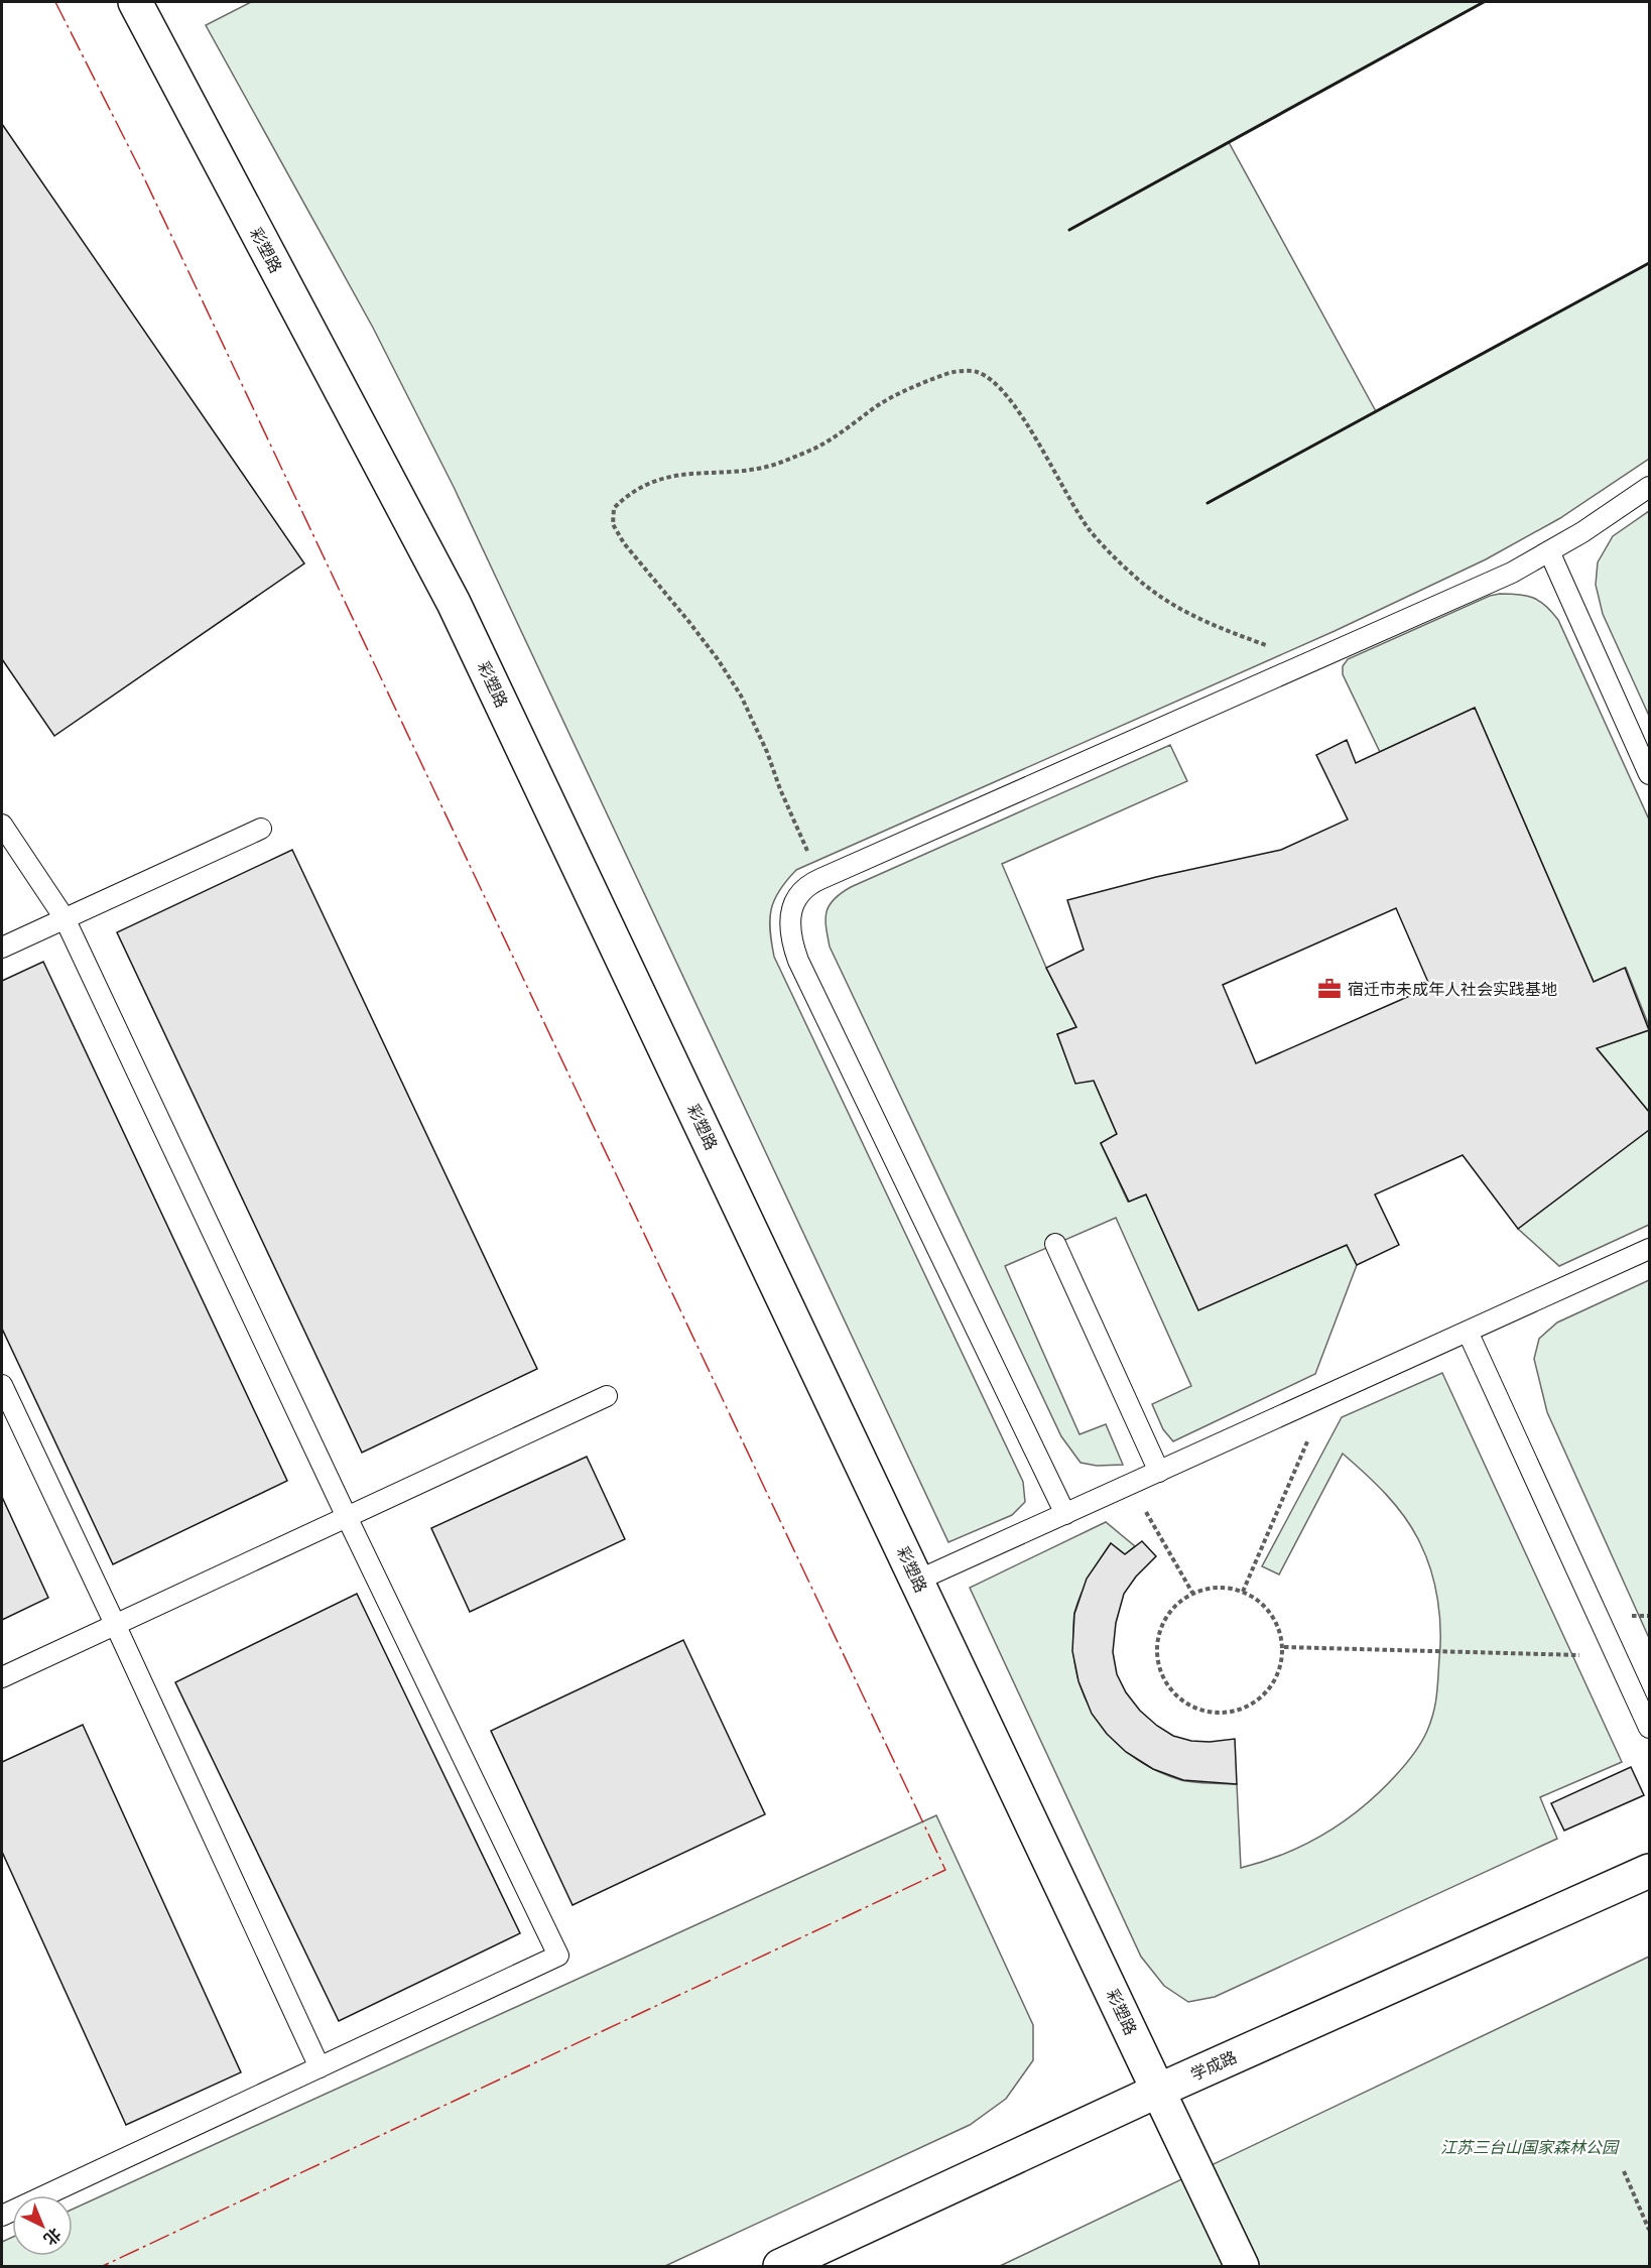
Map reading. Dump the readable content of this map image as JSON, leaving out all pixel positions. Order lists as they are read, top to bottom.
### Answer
{
  "streets": {
    "street": ["彩塑路", "学成路"]
  },
  "crossings": [
    ["彩塑路", "学成路"]
  ],
  "parks": ["江苏三台山国家森林公园"],
  "places": {
    "office": ["宿迁市未成年人社会实践基地"]
  },
  "north": "bottom right"
}
